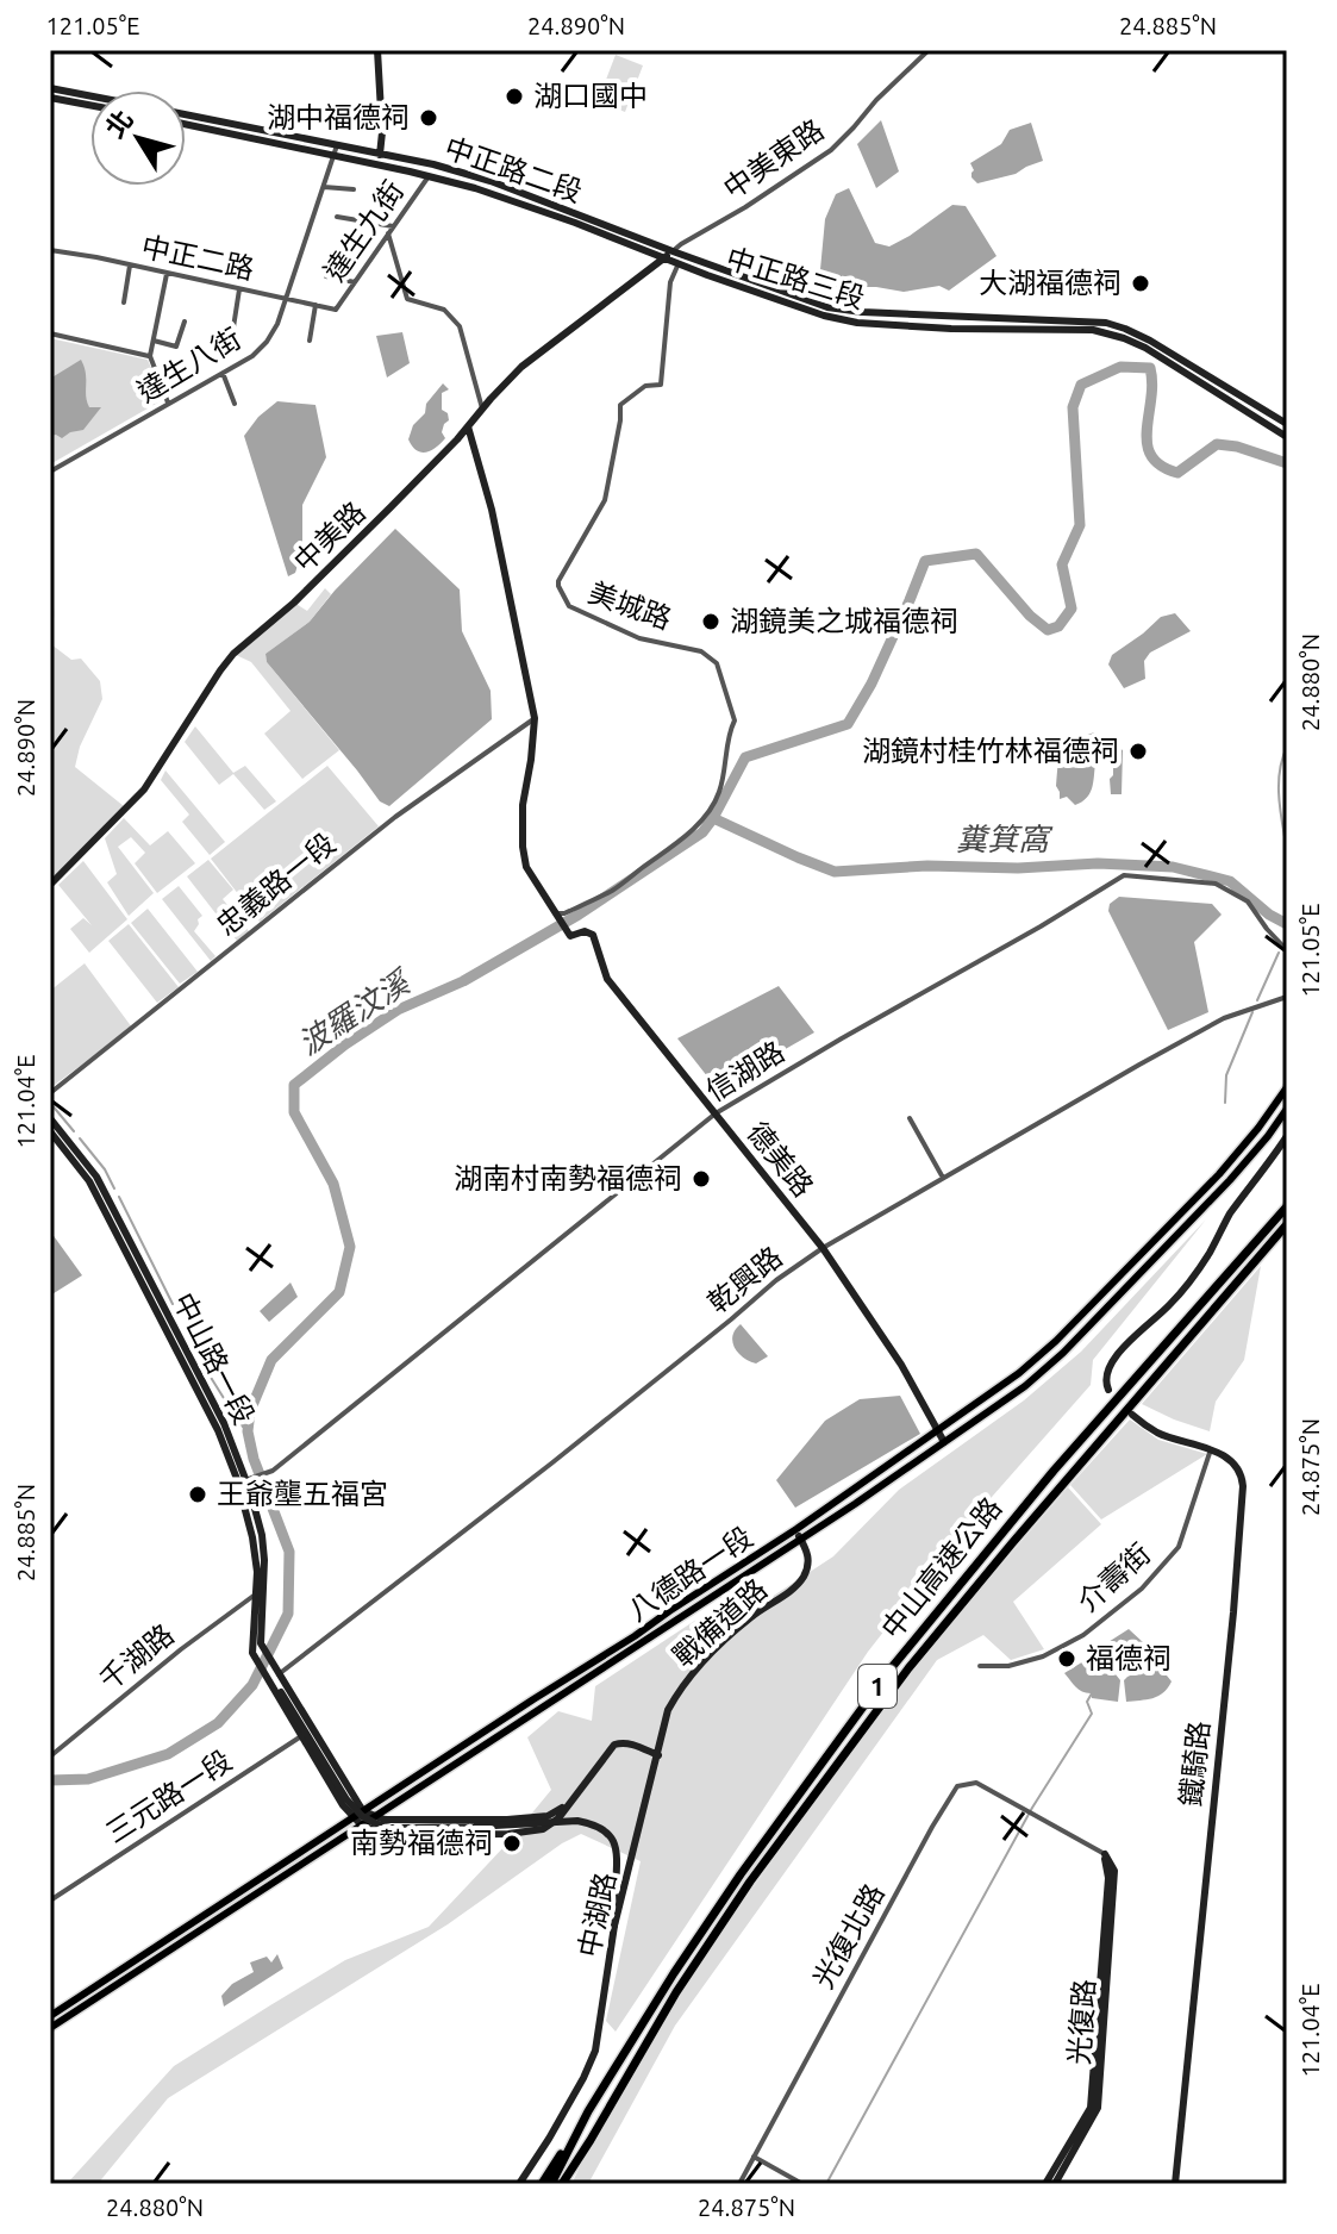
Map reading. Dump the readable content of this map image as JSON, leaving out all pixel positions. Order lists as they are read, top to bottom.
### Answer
{
  "streets": {
    "highway": ["中山高速公路", "1"],
    "main road": ["八德路一段"],
    "street": [
      "中美東路",
      "中正路二段",
      "達生九街",
      "中正二路",
      "中正路三段",
      "達生八街",
      "中美路",
      "美城路",
      "忠義路一段",
      "信湖路",
      "德美路",
      "乾興路",
      "中山路一段",
      "介壽街",
      "戰備道路",
      "千湖路",
      "鐵騎路",
      "三元路一段",
      "中湖路",
      "光復北路",
      "光復路"
    ]
  },
  "crossings": [
    ["中美東路", "中正路二段"],
    ["中美東路", "中正路三段"],
    ["中美東路", "中美路"],
    ["中正路二段", "達生九街"],
    ["中正路二段", "中正路三段"],
    ["中正路二段", "達生八街"],
    ["中正路二段", "中美路"],
    ["達生九街", "中正二路"],
    ["中正二路", "達生八街"],
    ["中正路三段", "中美路"],
    ["中正路三段", "美城路"],
    ["美城路", "德美路"],
    ["信湖路", "德美路"],
    ["信湖路", "中山路一段"],
    ["德美路", "乾興路"],
    ["德美路", "八德路一段"],
    ["乾興路", "中山路一段"],
    ["中山路一段", "千湖路"],
    ["八德路一段", "戰備道路"],
    ["介壽街", "鐵騎路"],
    ["戰備道路", "中湖路"],
    ["光復北路", "光復路"]
  ],
  "water": ["糞箕窩", "波羅汶溪"],
  "places": [
    "湖口國中",
    "湖中福德祠",
    "大湖福德祠",
    "湖鏡美之城福德祠",
    "湖鏡村桂竹林福德祠",
    "湖南村南勢福德祠",
    "王爺壟五福宮",
    "福德祠",
    "南勢福德祠"
  ],
  "north": "top left",
  "coordinates": [
    "121.05°E",
    "24.890°N",
    "24.885°N",
    "24.880°N",
    "121.04°E",
    "24.875°N"
  ]
}
